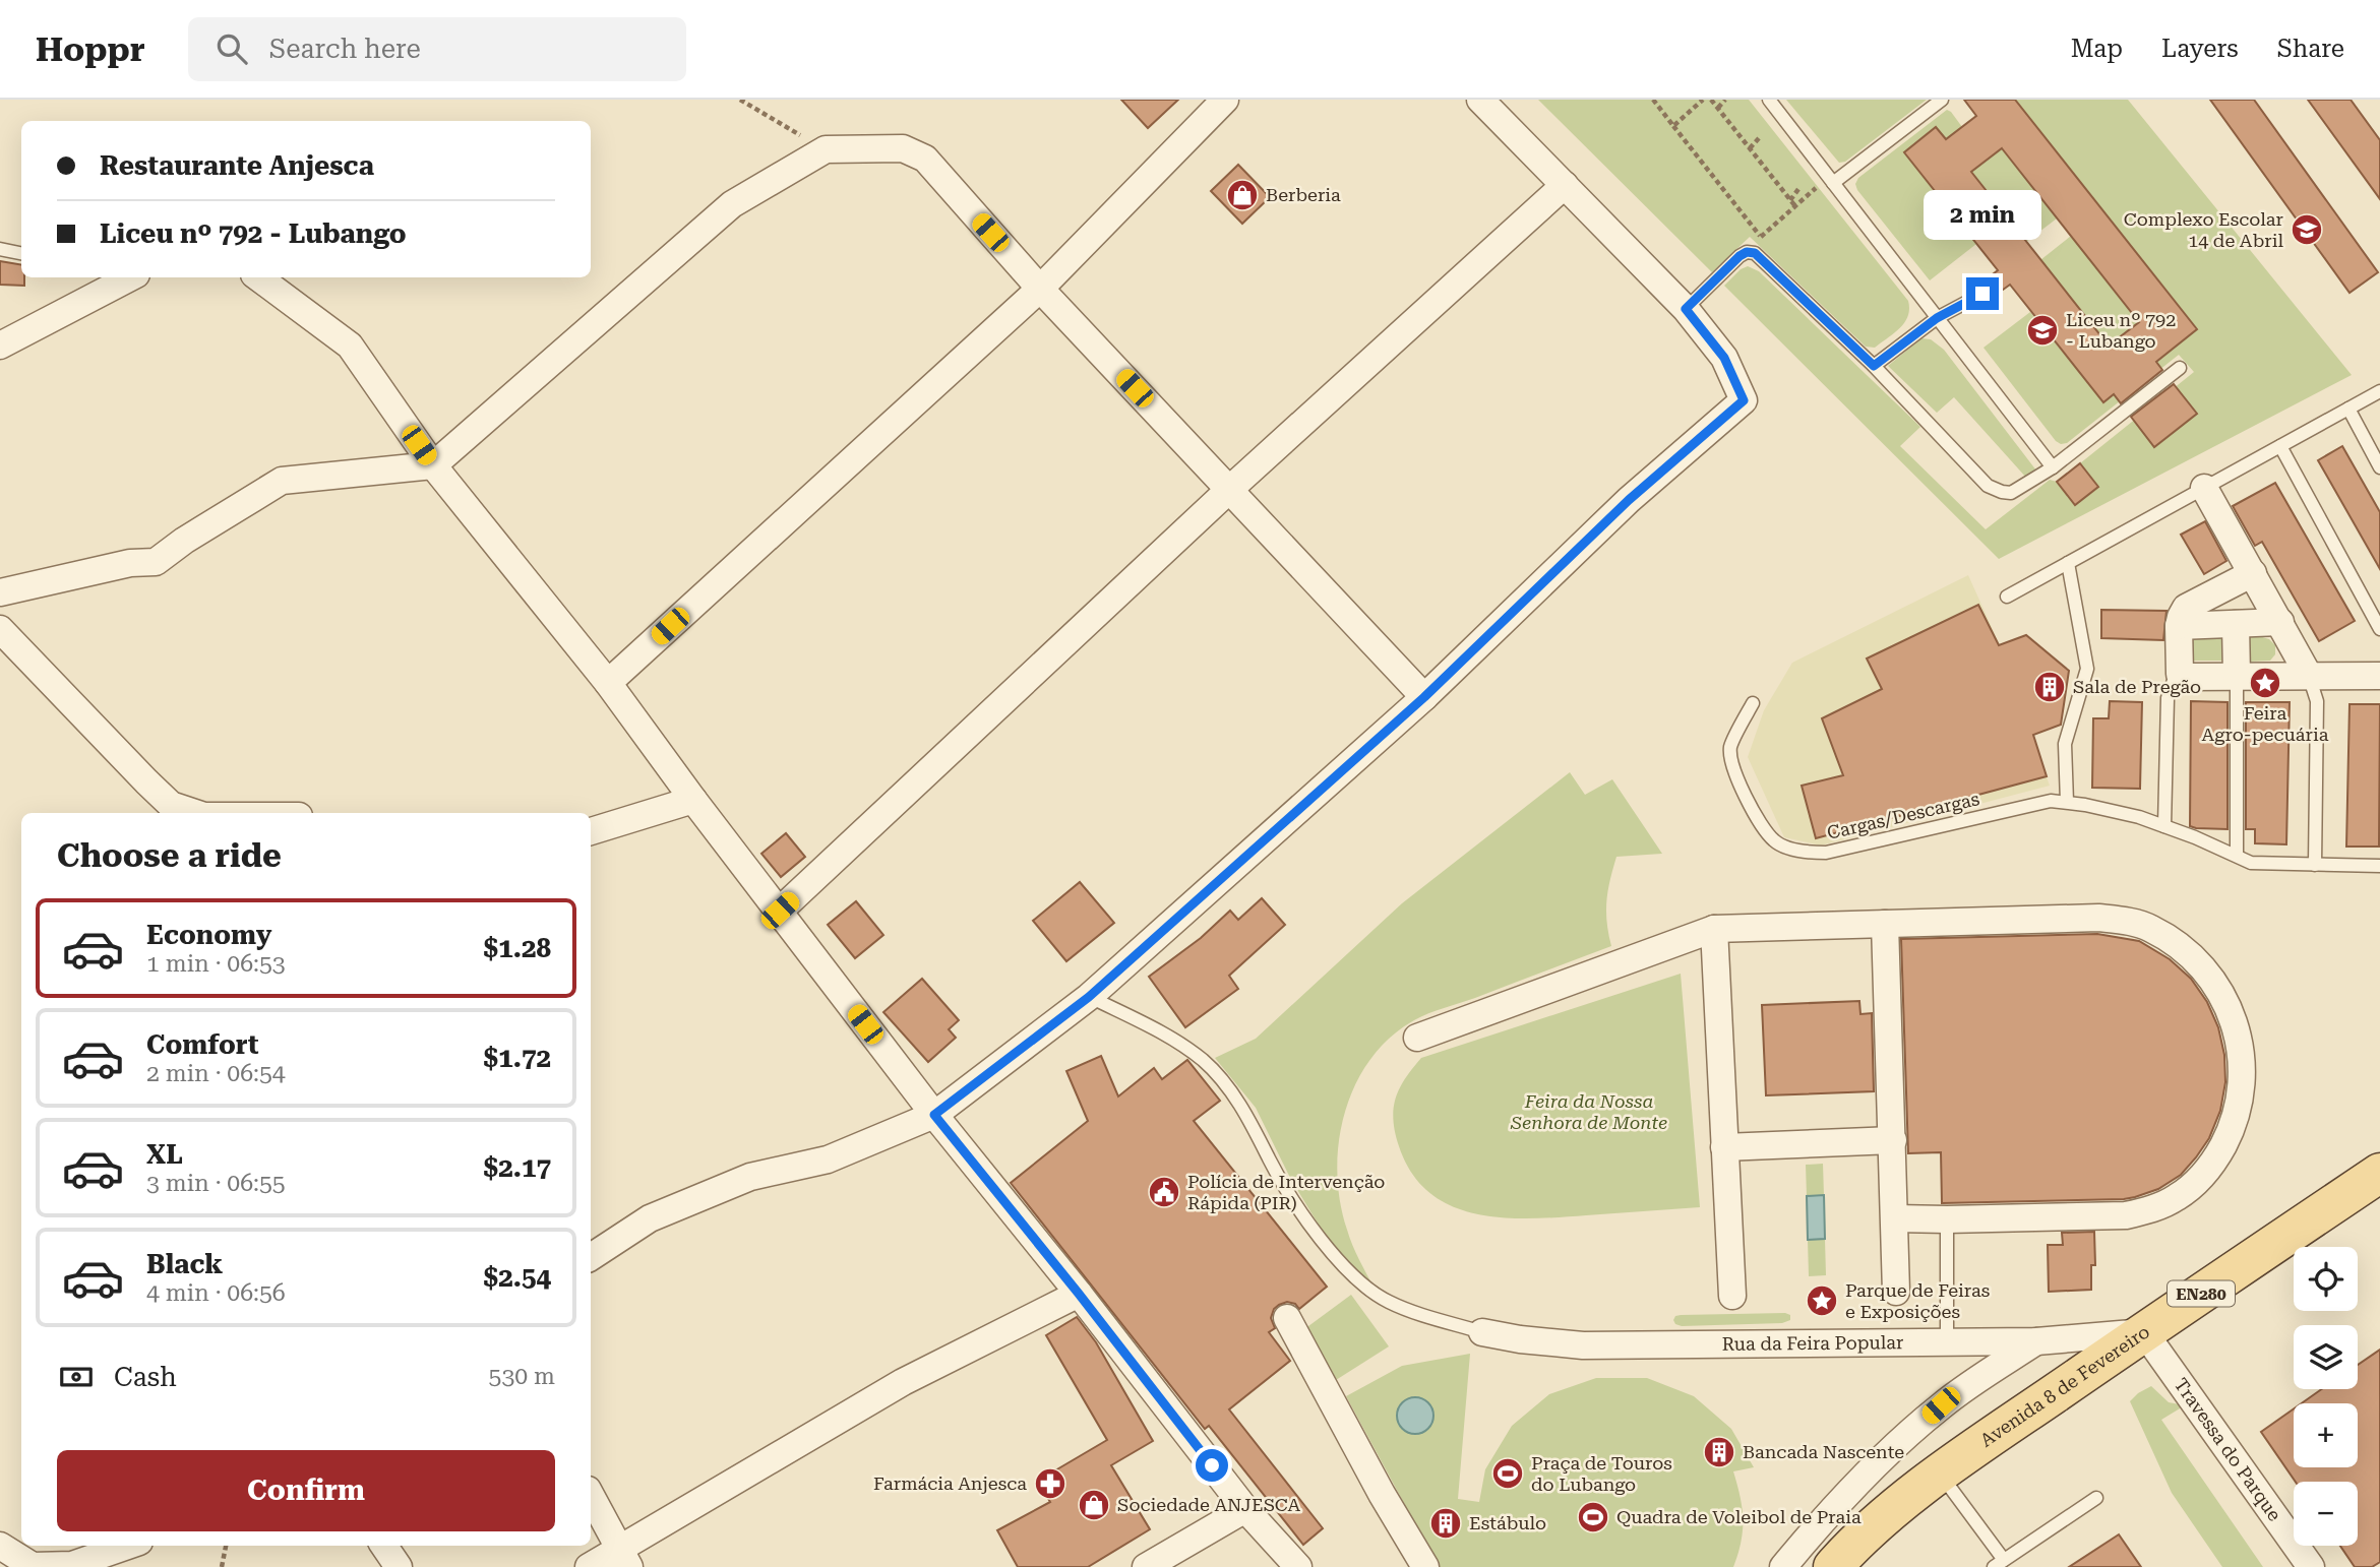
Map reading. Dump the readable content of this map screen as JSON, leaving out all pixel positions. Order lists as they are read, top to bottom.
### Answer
{
  "streets": {
    "main road": ["EN280", "Avenida 8 de Fevereiro"],
    "street": ["Rua da Feira Popular", "Travessa do Parque"],
    "lane": ["Cargas/Descargas"]
  },
  "crossings": [
    ["Rua da Feira Popular", "Avenida 8 de Fevereiro"],
    ["Rua da Feira Popular", "Travessa do Parque"],
    ["Avenida 8 de Fevereiro", "Travessa do Parque"]
  ],
  "parks": ["Feira da Nossa Senhora de Monte"],
  "places": {
    "shop": ["Berberia", "Sociedade ANJESCA"],
    "school or university": ["Complexo Escolar 14 de Abril", "Liceu nº 792 - Lubango"],
    "place": ["Feira Agro-pecuária", "Parque de Feiras e Exposições"],
    "building": ["Sala de Pregão", "Bancada Nascente", "Estábulo"],
    "public building": ["Polícia de Intervenção Rápida (PIR)"],
    "sports": ["Praça de Touros do Lubango", "Quadra de Voleibol de Praia"],
    "pharmacy": ["Farmácia Anjesca"]
  },
  "page": {
    "header": "Hoppr",
    "search": "Search here",
    "nav": ["Map", "Layers", "Share"],
    "banner": ["Restaurante Anjesca", "Liceu nº 792 - Lubango"],
    "bubble": "2 min",
    "heading": "Choose a ride",
    "list": [
      {
        "name": "Economy",
        "note": "1 min · 06:53",
        "value": "$1.28"
      },
      {
        "name": "Comfort",
        "note": "2 min · 06:54",
        "value": "$1.72"
      },
      {
        "name": "XL",
        "note": "3 min · 06:55",
        "value": "$2.17"
      },
      {
        "name": "Black",
        "note": "4 min · 06:56",
        "value": "$2.54"
      }
    ],
    "map_buttons": ["+", "−"],
    "pay": ["Cash", "530 m"],
    "buttons": "Confirm"
  }
}
